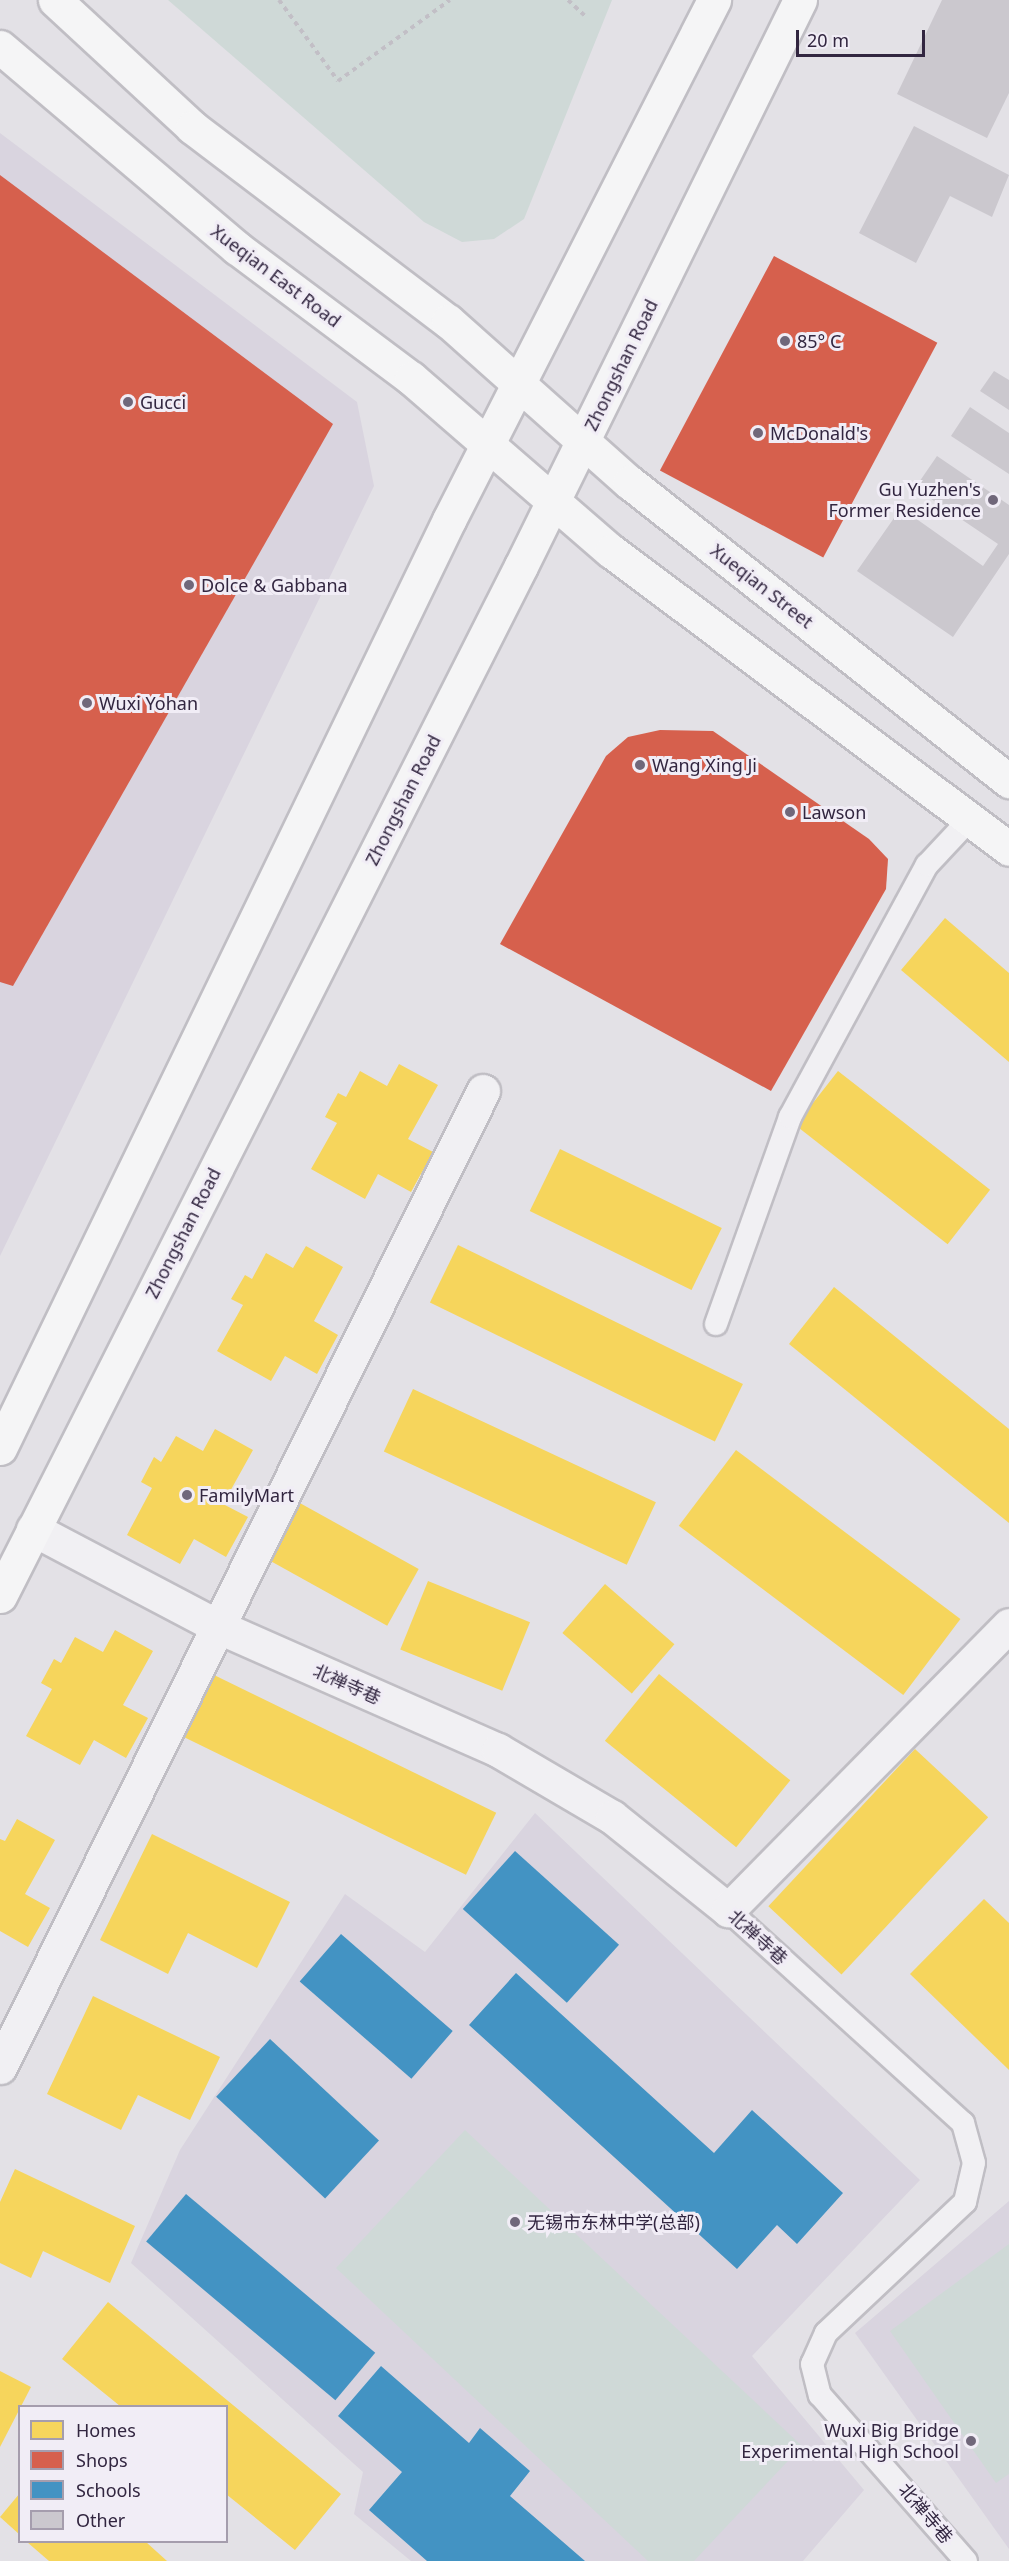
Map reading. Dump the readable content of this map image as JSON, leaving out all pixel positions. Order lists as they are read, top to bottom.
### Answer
{
  "streets": {
    "main road": ["Xueqian East Road", "Zhongshan Road", "Xueqian Street"],
    "street": ["北禅寺巷"]
  },
  "crossings": [
    ["Xueqian East Road", "Zhongshan Road"],
    ["Zhongshan Road", "Xueqian Street"],
    ["Zhongshan Road", "北禅寺巷"]
  ],
  "places": [
    "85° C",
    "Gucci",
    "McDonald's",
    "Gu Yuzhen's Former Residence",
    "Dolce & Gabbana",
    "Wuxi Yohan",
    "Wang Xing Ji",
    "Lawson",
    "FamilyMart",
    "无锡市东林中学(总部)",
    "Wuxi Big Bridge Experimental High School"
  ],
  "legend": [
    "Homes",
    "Shops",
    "Schools",
    "Other"
  ],
  "scale_bar": "20 m"
}
